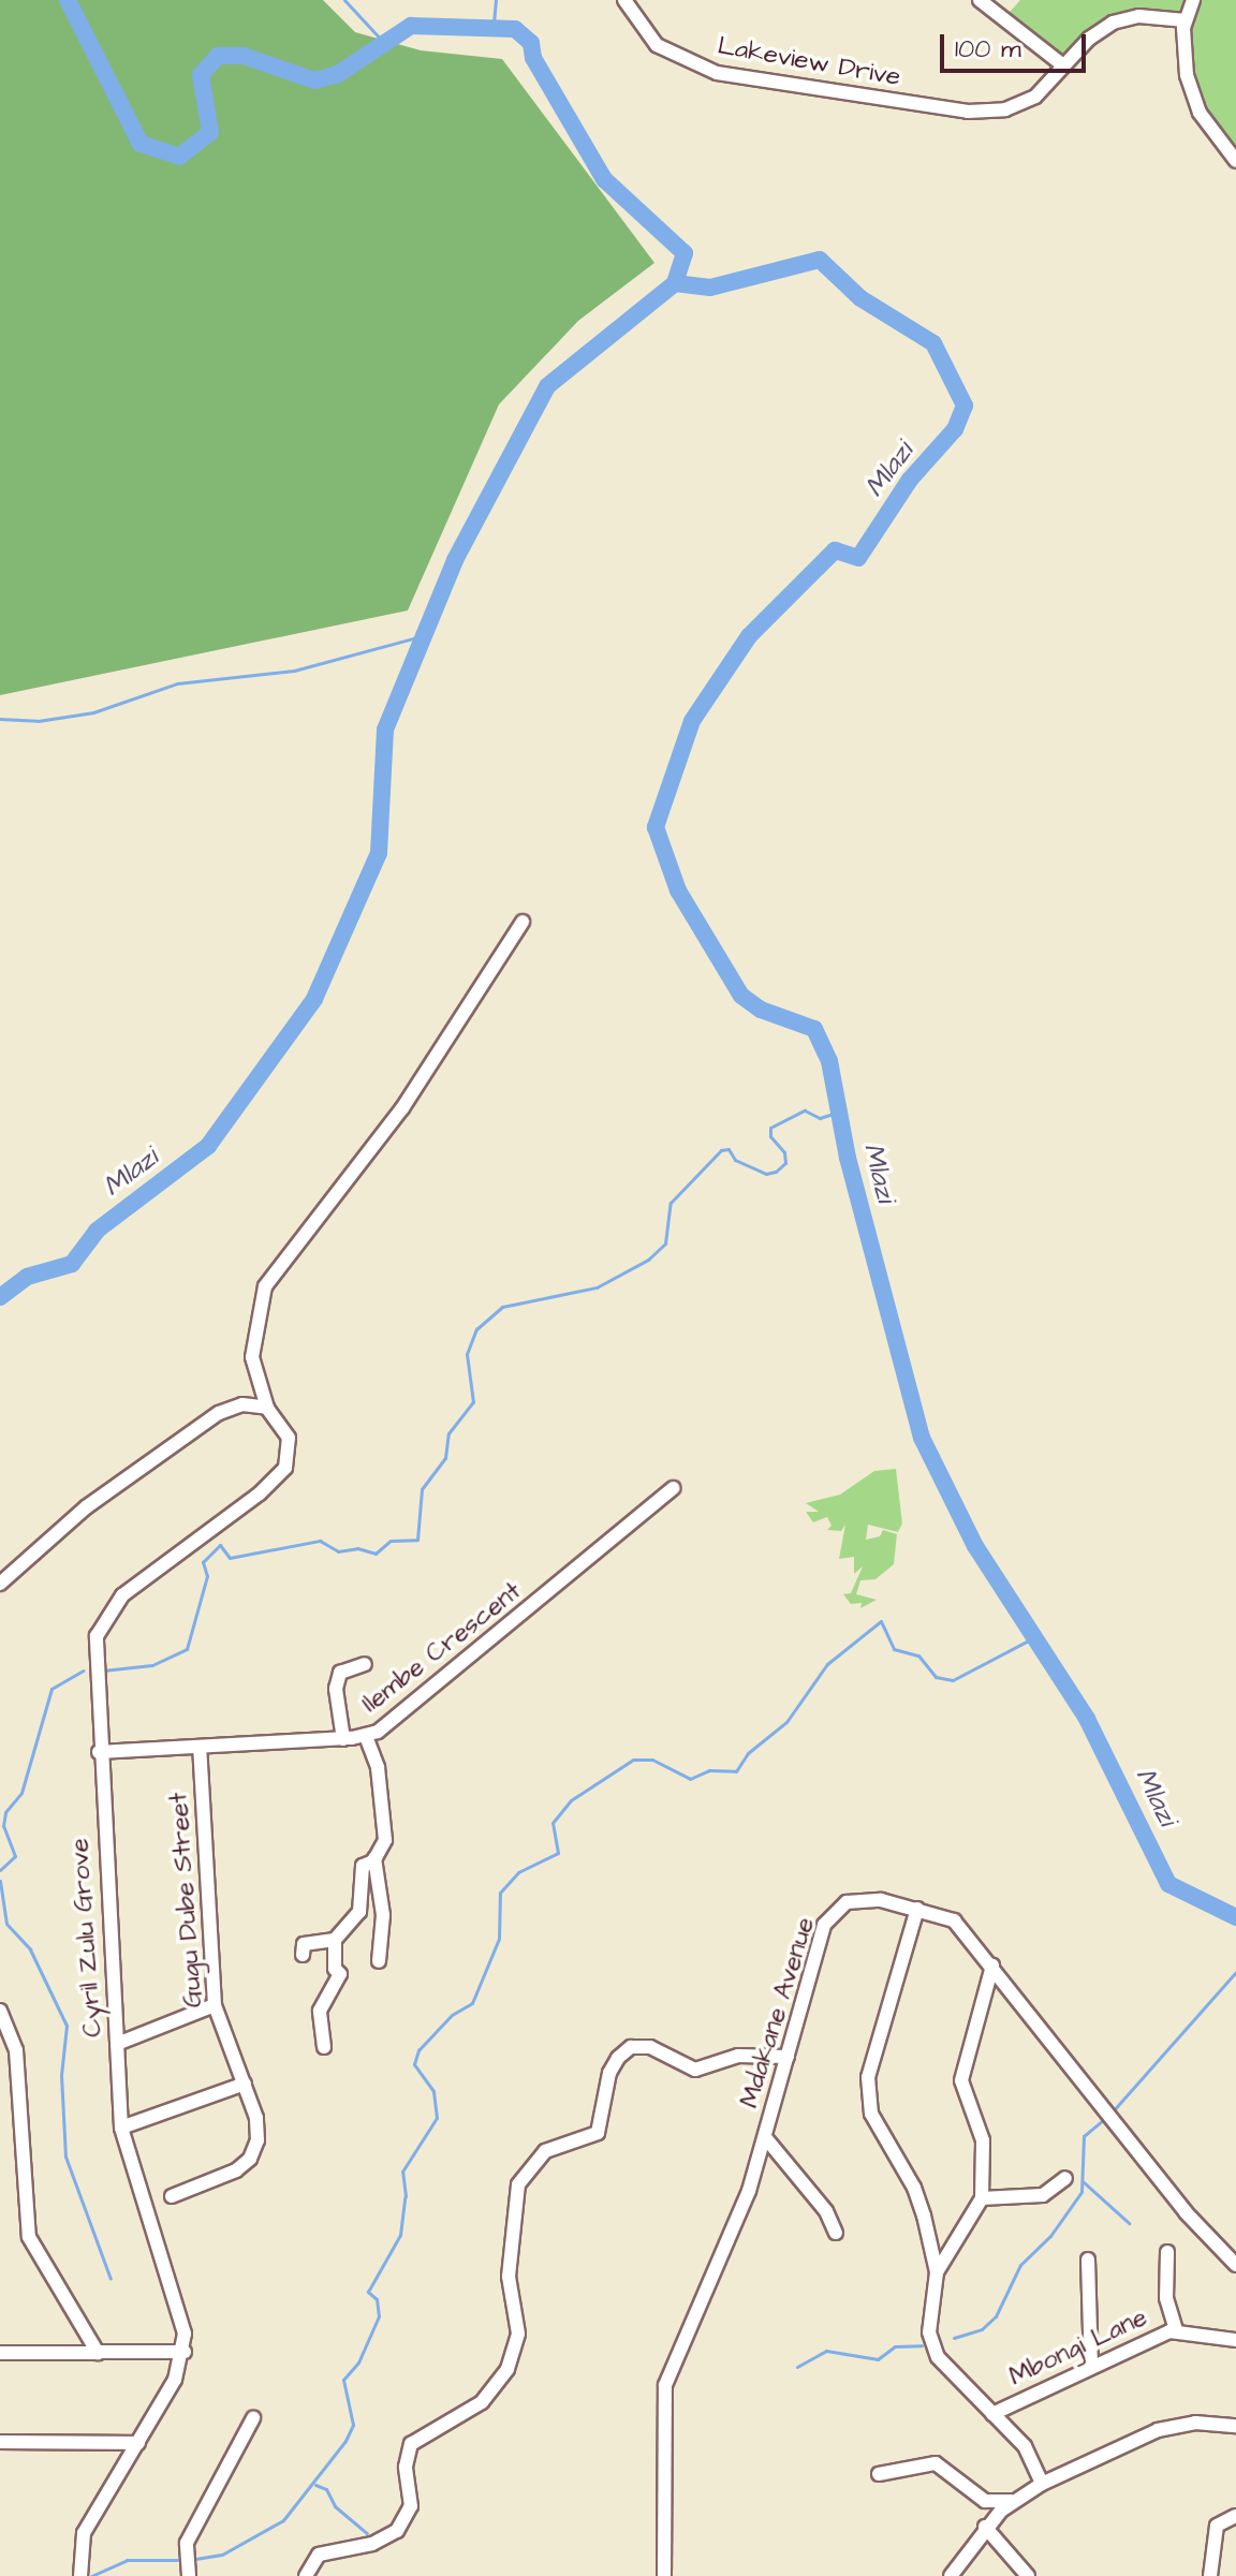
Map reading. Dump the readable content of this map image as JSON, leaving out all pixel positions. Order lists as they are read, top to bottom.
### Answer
{
  "streets": {
    "street": [
      "Lakeview Drive",
      "Ilembe Crescent",
      "Gugu Dube Street",
      "Cyril Zulu Grove",
      "Mdakane Avenue",
      "Mbongi Lane"
    ]
  },
  "crossings": [
    ["Ilembe Crescent", "Gugu Dube Street"],
    ["Ilembe Crescent", "Cyril Zulu Grove"]
  ],
  "water": ["Mlazi"],
  "scale_bar": "100 m"
}
